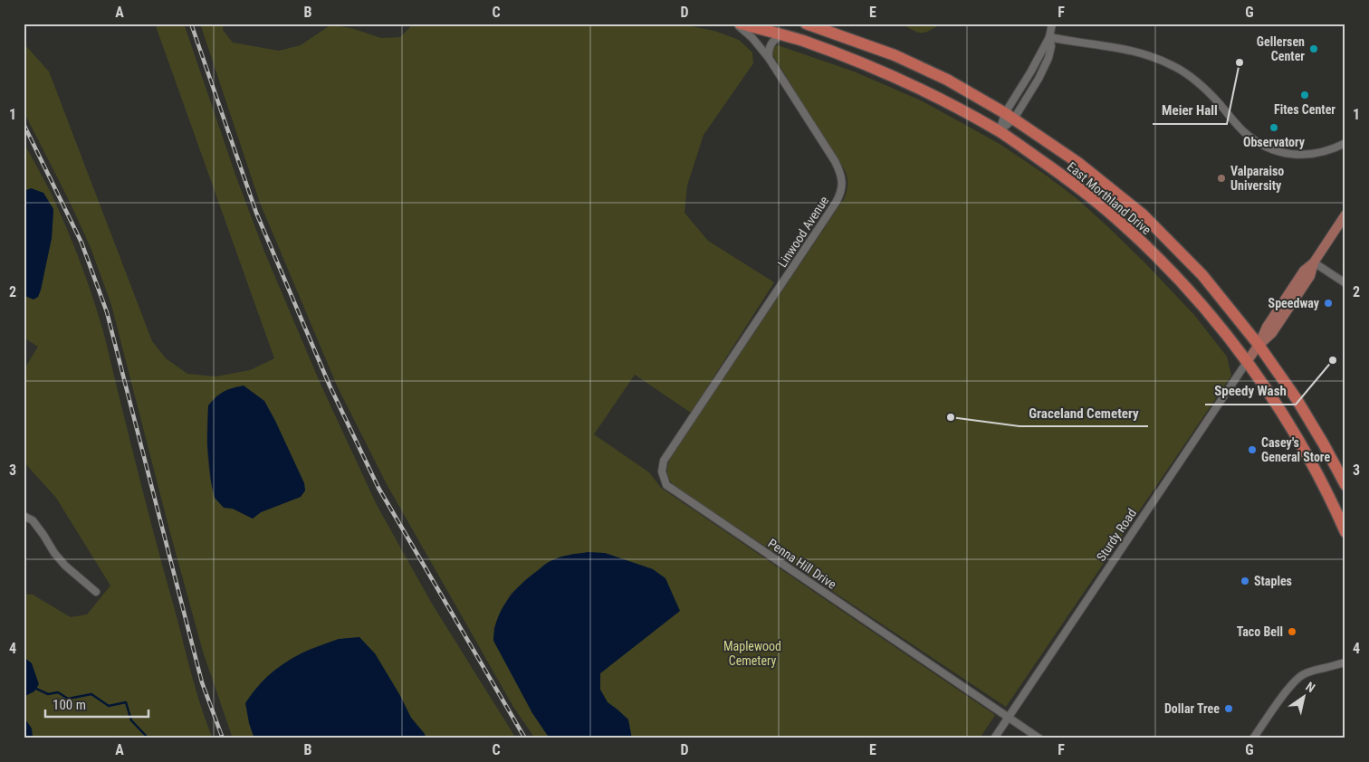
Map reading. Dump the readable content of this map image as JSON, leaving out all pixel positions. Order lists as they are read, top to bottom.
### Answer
{
  "streets": {
    "highway": ["East Morthland Drive"],
    "main road": ["Sturdy Road"],
    "street": ["Linwood Avenue", "Penna Hill Drive"]
  },
  "crossings": [
    ["East Morthland Drive", "Linwood Avenue"],
    ["East Morthland Drive", "Sturdy Road"],
    ["Linwood Avenue", "Penna Hill Drive"],
    ["Sturdy Road", "Penna Hill Drive"]
  ],
  "parks": ["Maplewood Cemetery"],
  "places": [
    "Gellersen Center",
    "Meier Hall",
    "Fites Center",
    "Observatory",
    "Valparaiso University",
    "Speedway",
    "Speedy Wash",
    "Graceland Cemetery",
    "Casey's General Store",
    "Staples",
    "Taco Bell",
    "Dollar Tree"
  ],
  "scale_bar": "100 m",
  "north": "top right",
  "grid": {
    "columns": [
      "A",
      "B",
      "C",
      "D",
      "E",
      "F",
      "G"
    ],
    "rows": [
      "1",
      "2",
      "3",
      "4"
    ]
  }
}
